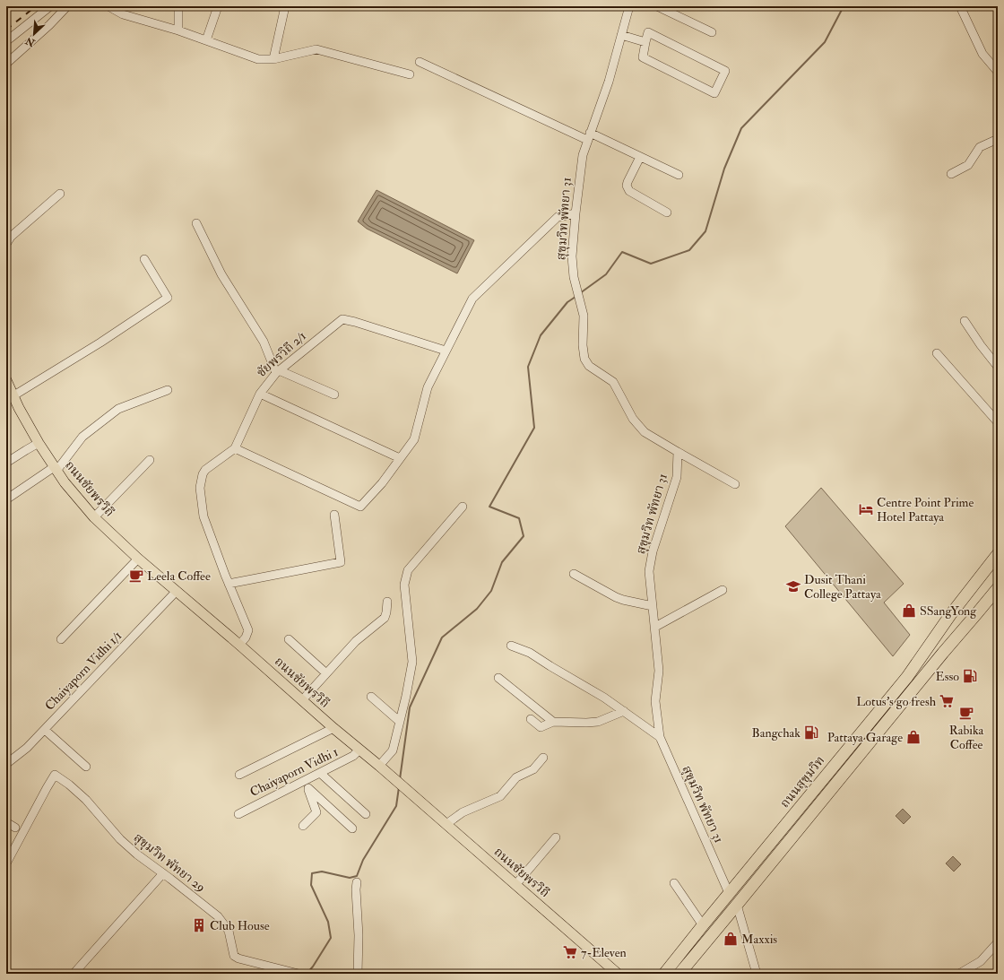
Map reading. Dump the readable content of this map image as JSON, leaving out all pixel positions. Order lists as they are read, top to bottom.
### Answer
{
  "streets": {
    "highway": ["ถนนสุขุมวิท"],
    "main road": ["ถนนชัยพรวิถี"],
    "street": [
      "สุขุมวิท พัทยา 31",
      "ชัยพรวิถี 2/1",
      "Chaiyaporn Vidhi 1/1",
      "Chaiyaporn Vidhi 1",
      "สุขุมวิท พัทยา 29"
    ]
  },
  "crossings": [
    ["สุขุมวิท พัทยา 31", "ถนนสุขุมวิท"],
    ["ชัยพรวิถี 2/1", "ถนนชัยพรวิถี"],
    ["ถนนชัยพรวิถี", "Chaiyaporn Vidhi 1/1"],
    ["ถนนชัยพรวิถี", "Chaiyaporn Vidhi 1"]
  ],
  "places": {
    "hotel": ["Centre Point Prime Hotel Pattaya"],
    "cafe": ["Leela Coffee", "Rabika Coffee"],
    "school or university": ["Dusit Thani College Pattaya"],
    "shop": ["SSangYong", "Pattaya Garage", "Maxxis"],
    "fuel station": ["Esso", "Bangchak"],
    "supermarket": ["Lotus's go fresh", "7-Eleven"],
    "building": ["Club House"]
  },
  "north": "bottom left"
}
